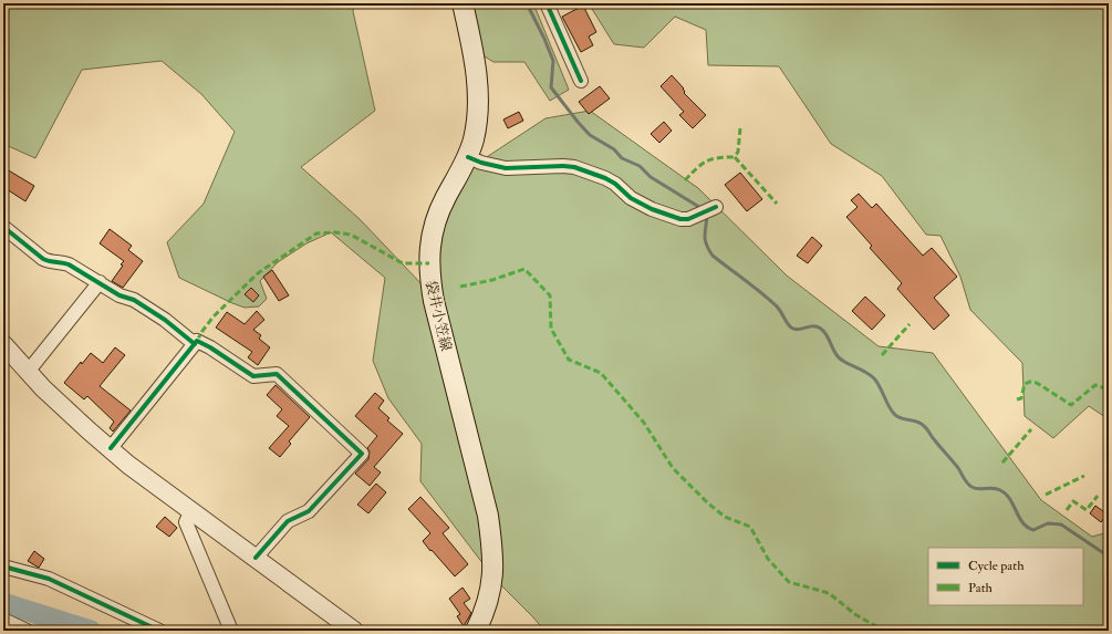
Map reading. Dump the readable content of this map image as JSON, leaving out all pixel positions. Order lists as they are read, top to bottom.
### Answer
{
  "streets": {
    "main road": ["袋井小笠線"]
  },
  "legend": ["Cycle path", "Path"]
}
